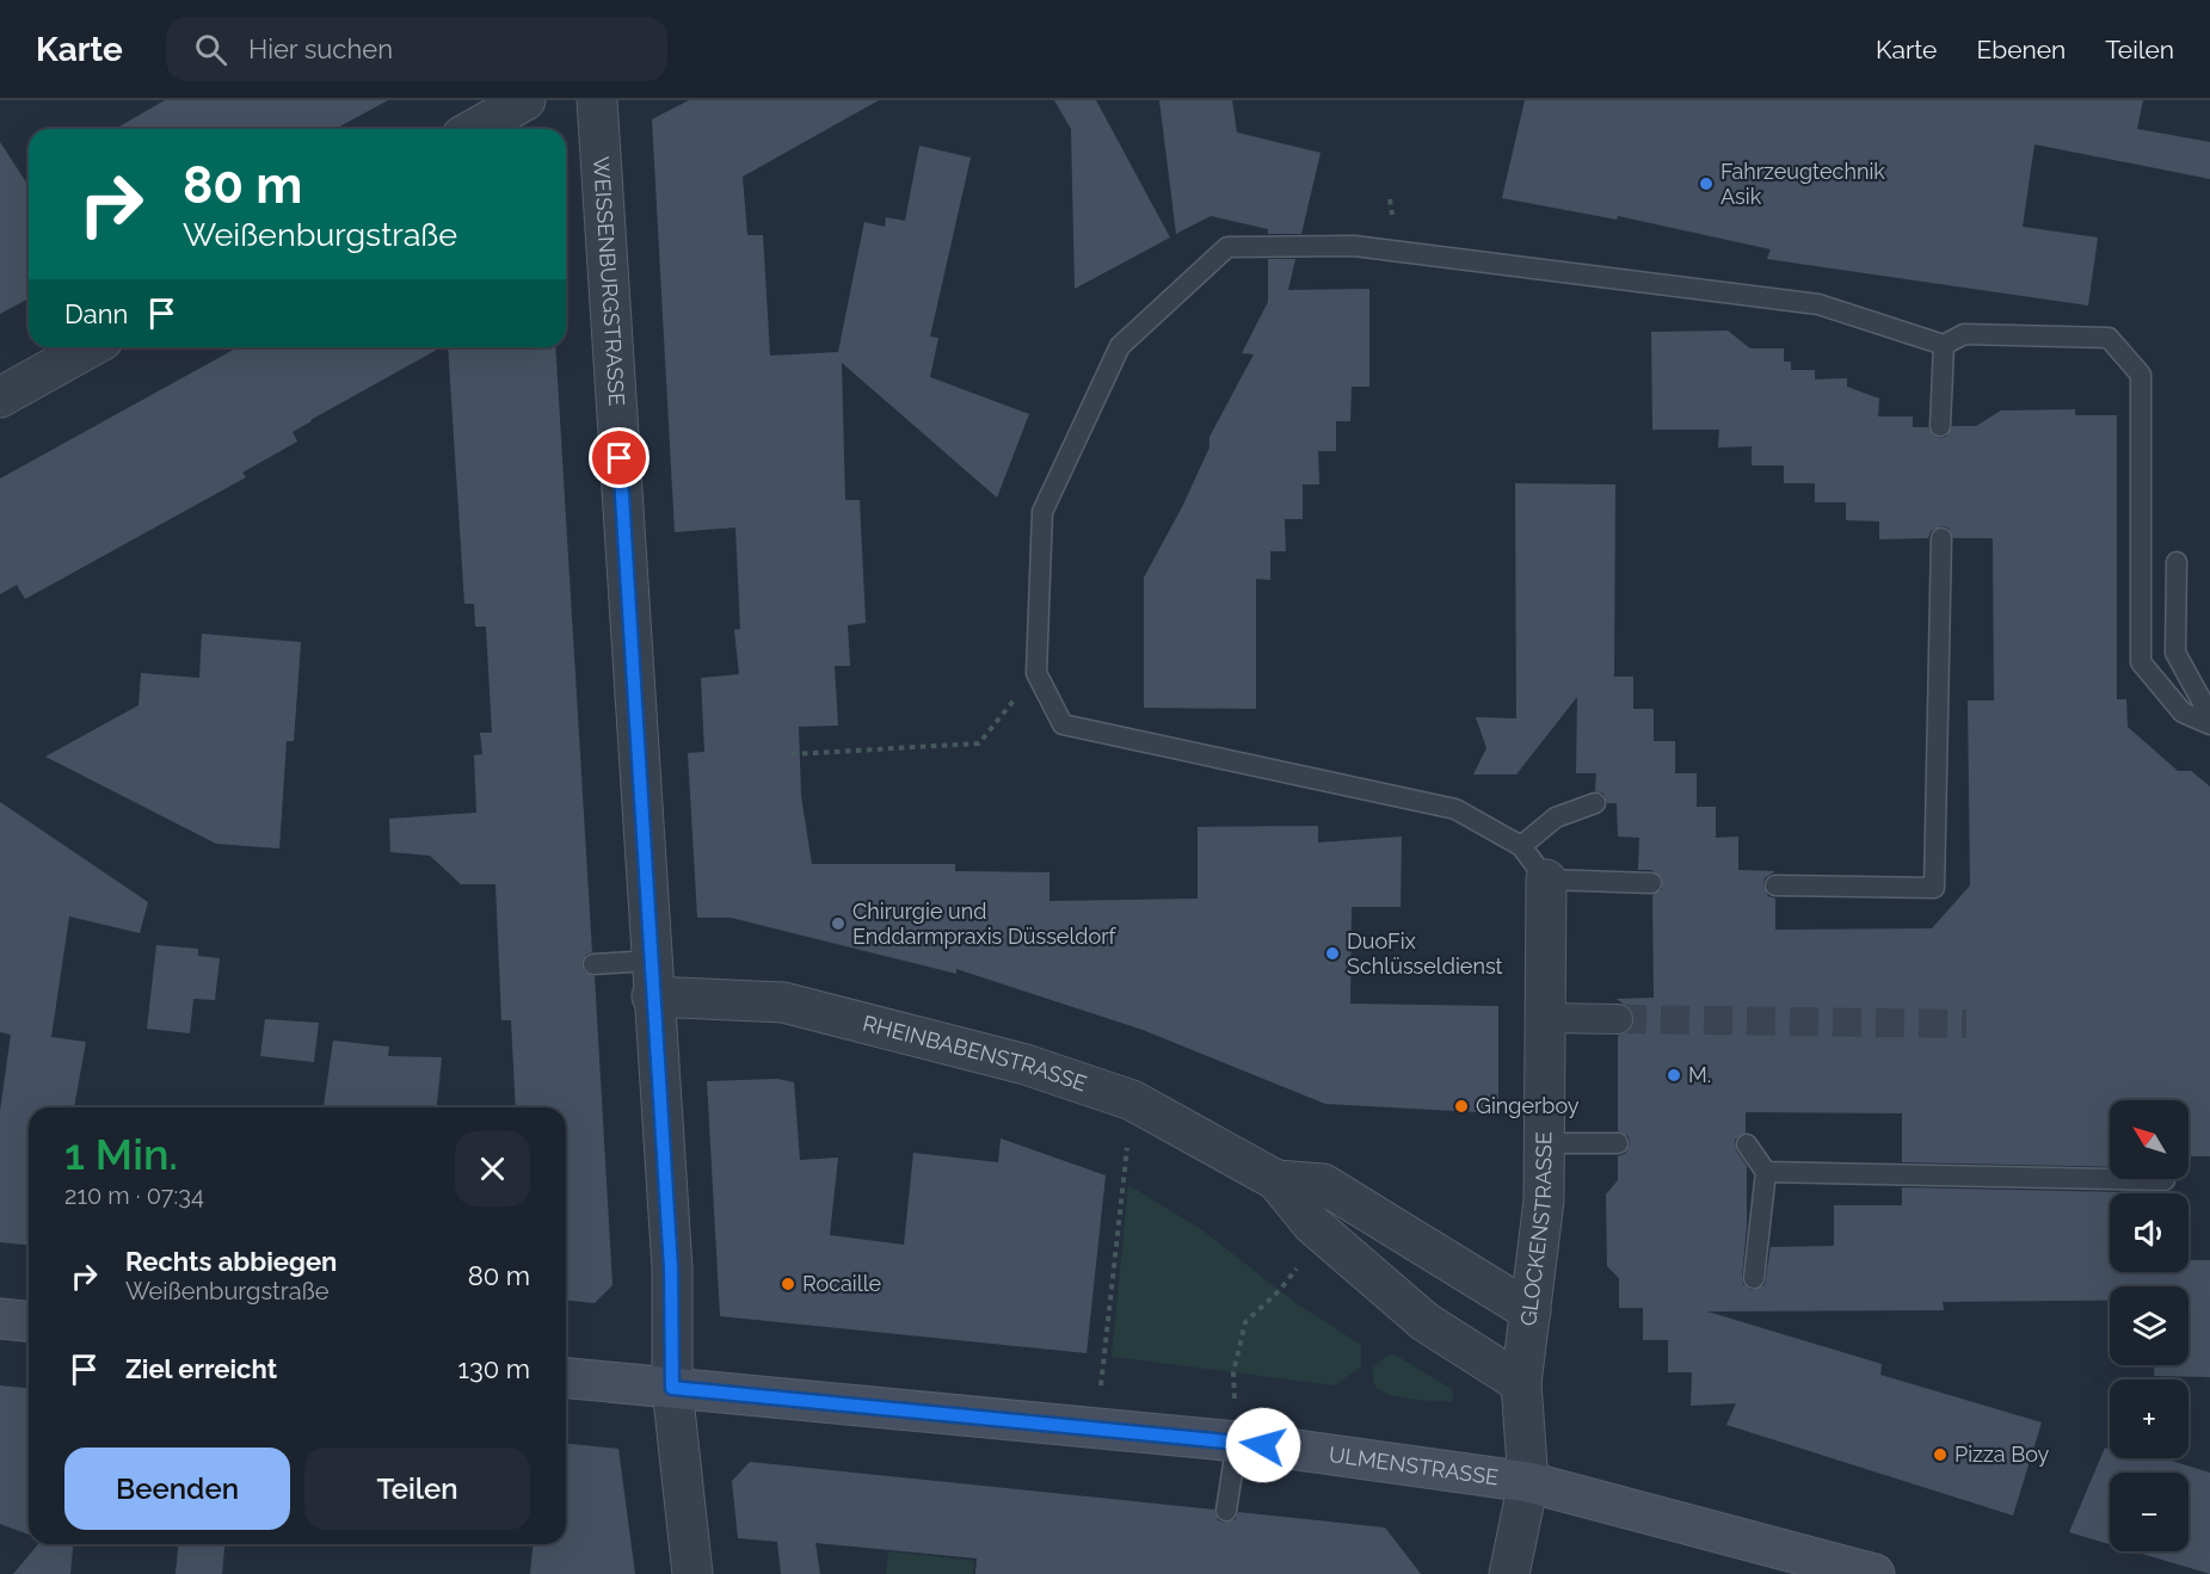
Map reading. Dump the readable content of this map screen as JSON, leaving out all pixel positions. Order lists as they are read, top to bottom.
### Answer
{
  "streets": {
    "main road": ["ULMENSTRASSE"],
    "street": ["WEISSENBURGSTRASSE", "RHEINBABENSTRASSE", "GLOCKENSTRASSE"]
  },
  "crossings": [
    ["WEISSENBURGSTRASSE", "RHEINBABENSTRASSE"],
    ["WEISSENBURGSTRASSE", "ULMENSTRASSE"],
    ["RHEINBABENSTRASSE", "GLOCKENSTRASSE"],
    ["GLOCKENSTRASSE", "ULMENSTRASSE"]
  ],
  "places": [
    "Fahrzeugtechnik Asik",
    "Chirurgie und Enddarmpraxis Düsseldorf",
    "DuoFix Schlüsseldienst",
    "M.",
    "Gingerboy",
    "Rocaille",
    "Pizza Boy"
  ],
  "north": "top left",
  "page": {
    "header": "Karte",
    "search": "Hier suchen",
    "nav": ["Karte", "Ebenen", "Teilen"],
    "turn": ["80 m", "Weißenburgstraße"],
    "then": "Dann",
    "map_buttons": ["+", "−"],
    "heading": ["1 Min.", "210 m · 07:34"],
    "list": [
      {
        "name": "Rechts abbiegen",
        "note": "Weißenburgstraße",
        "value": "80 m"
      },
      {
        "name": "Ziel erreicht",
        "value": "130 m"
      }
    ],
    "buttons": ["Beenden", "Teilen"]
  }
}
